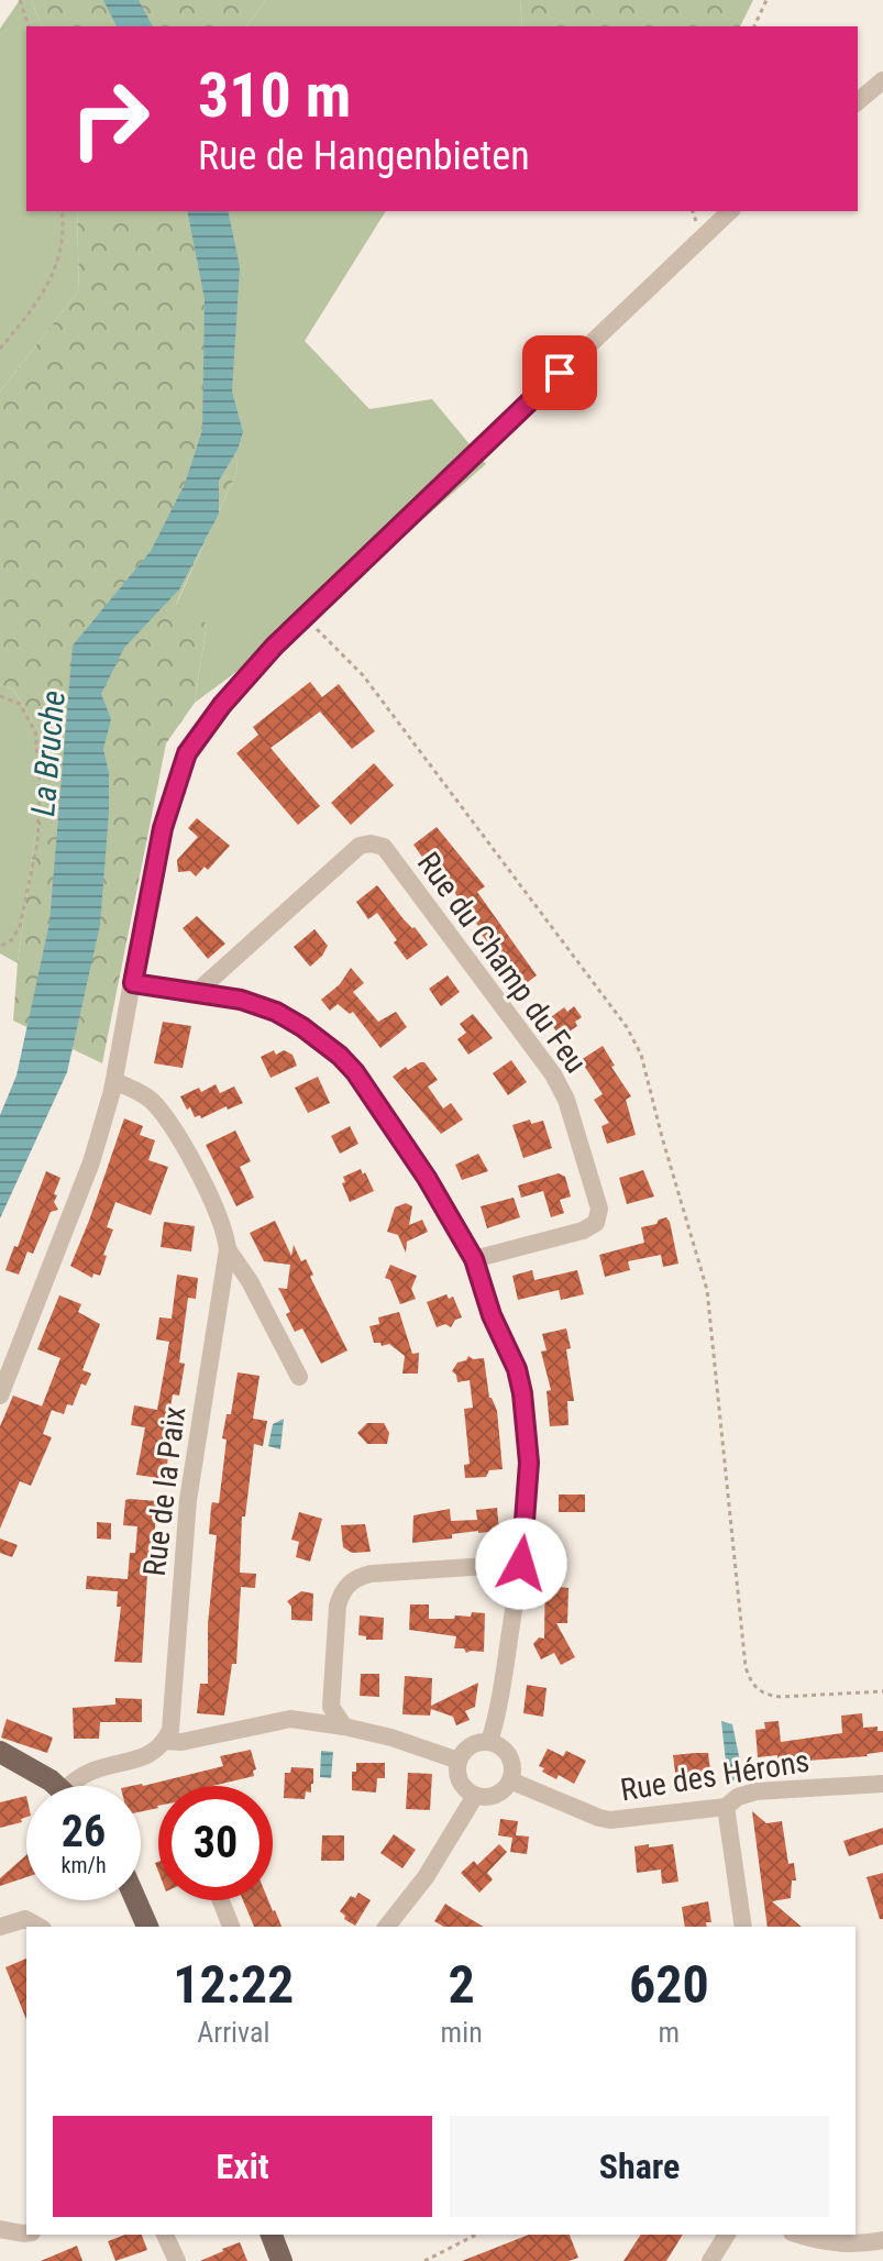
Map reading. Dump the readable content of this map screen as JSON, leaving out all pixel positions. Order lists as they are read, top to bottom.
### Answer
{
  "streets": {
    "street": ["Rue du Champ du Feu", "Rue de la Paix", "Rue des Hérons"]
  },
  "water": ["La Bruche"],
  "page": {
    "turn": ["310 m", "Rue de Hangenbieten"],
    "speed": "26 km/h",
    "limit": "30",
    "eta": [
      "12:22",
      "Arrival",
      "2",
      "min",
      "620",
      "m"
    ],
    "buttons": ["Exit", "Share"]
  }
}
